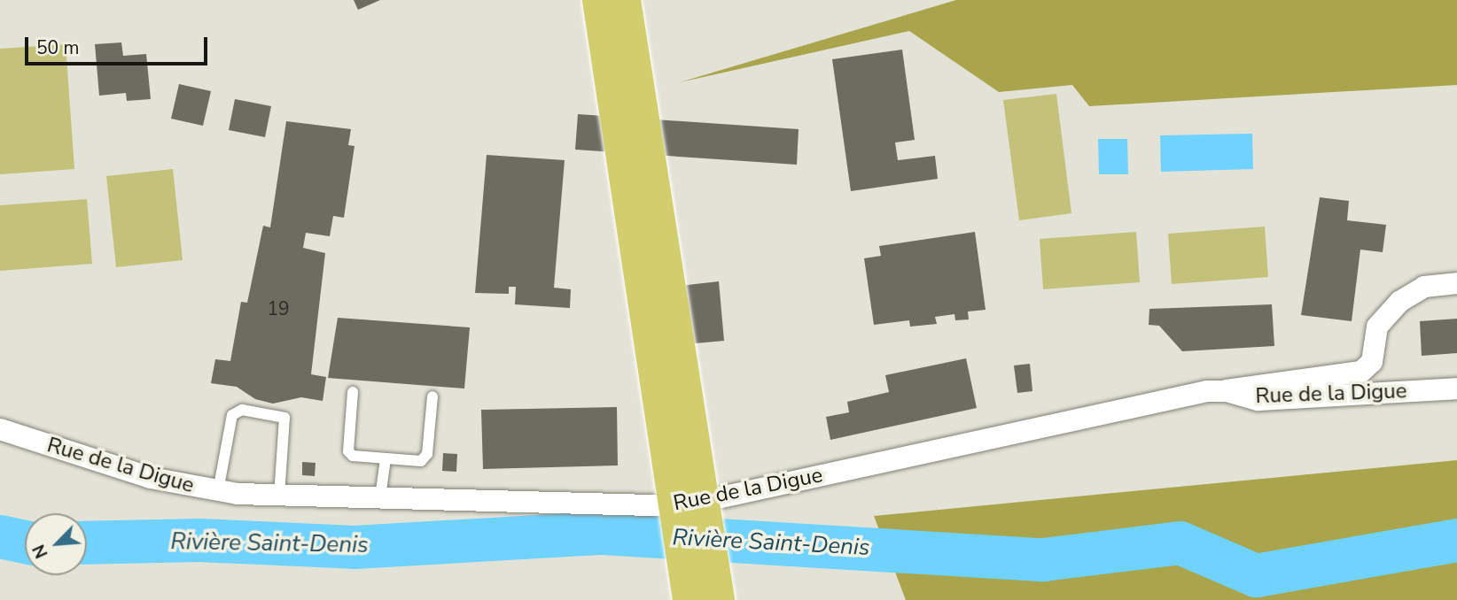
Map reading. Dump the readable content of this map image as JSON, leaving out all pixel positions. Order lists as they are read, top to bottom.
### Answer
{
  "streets": {
    "street": ["Rue de la Digue"]
  },
  "water": ["Rivière Saint-Denis"],
  "house_numbers": ["19"],
  "scale_bar": "50 m",
  "north": "bottom left"
}
